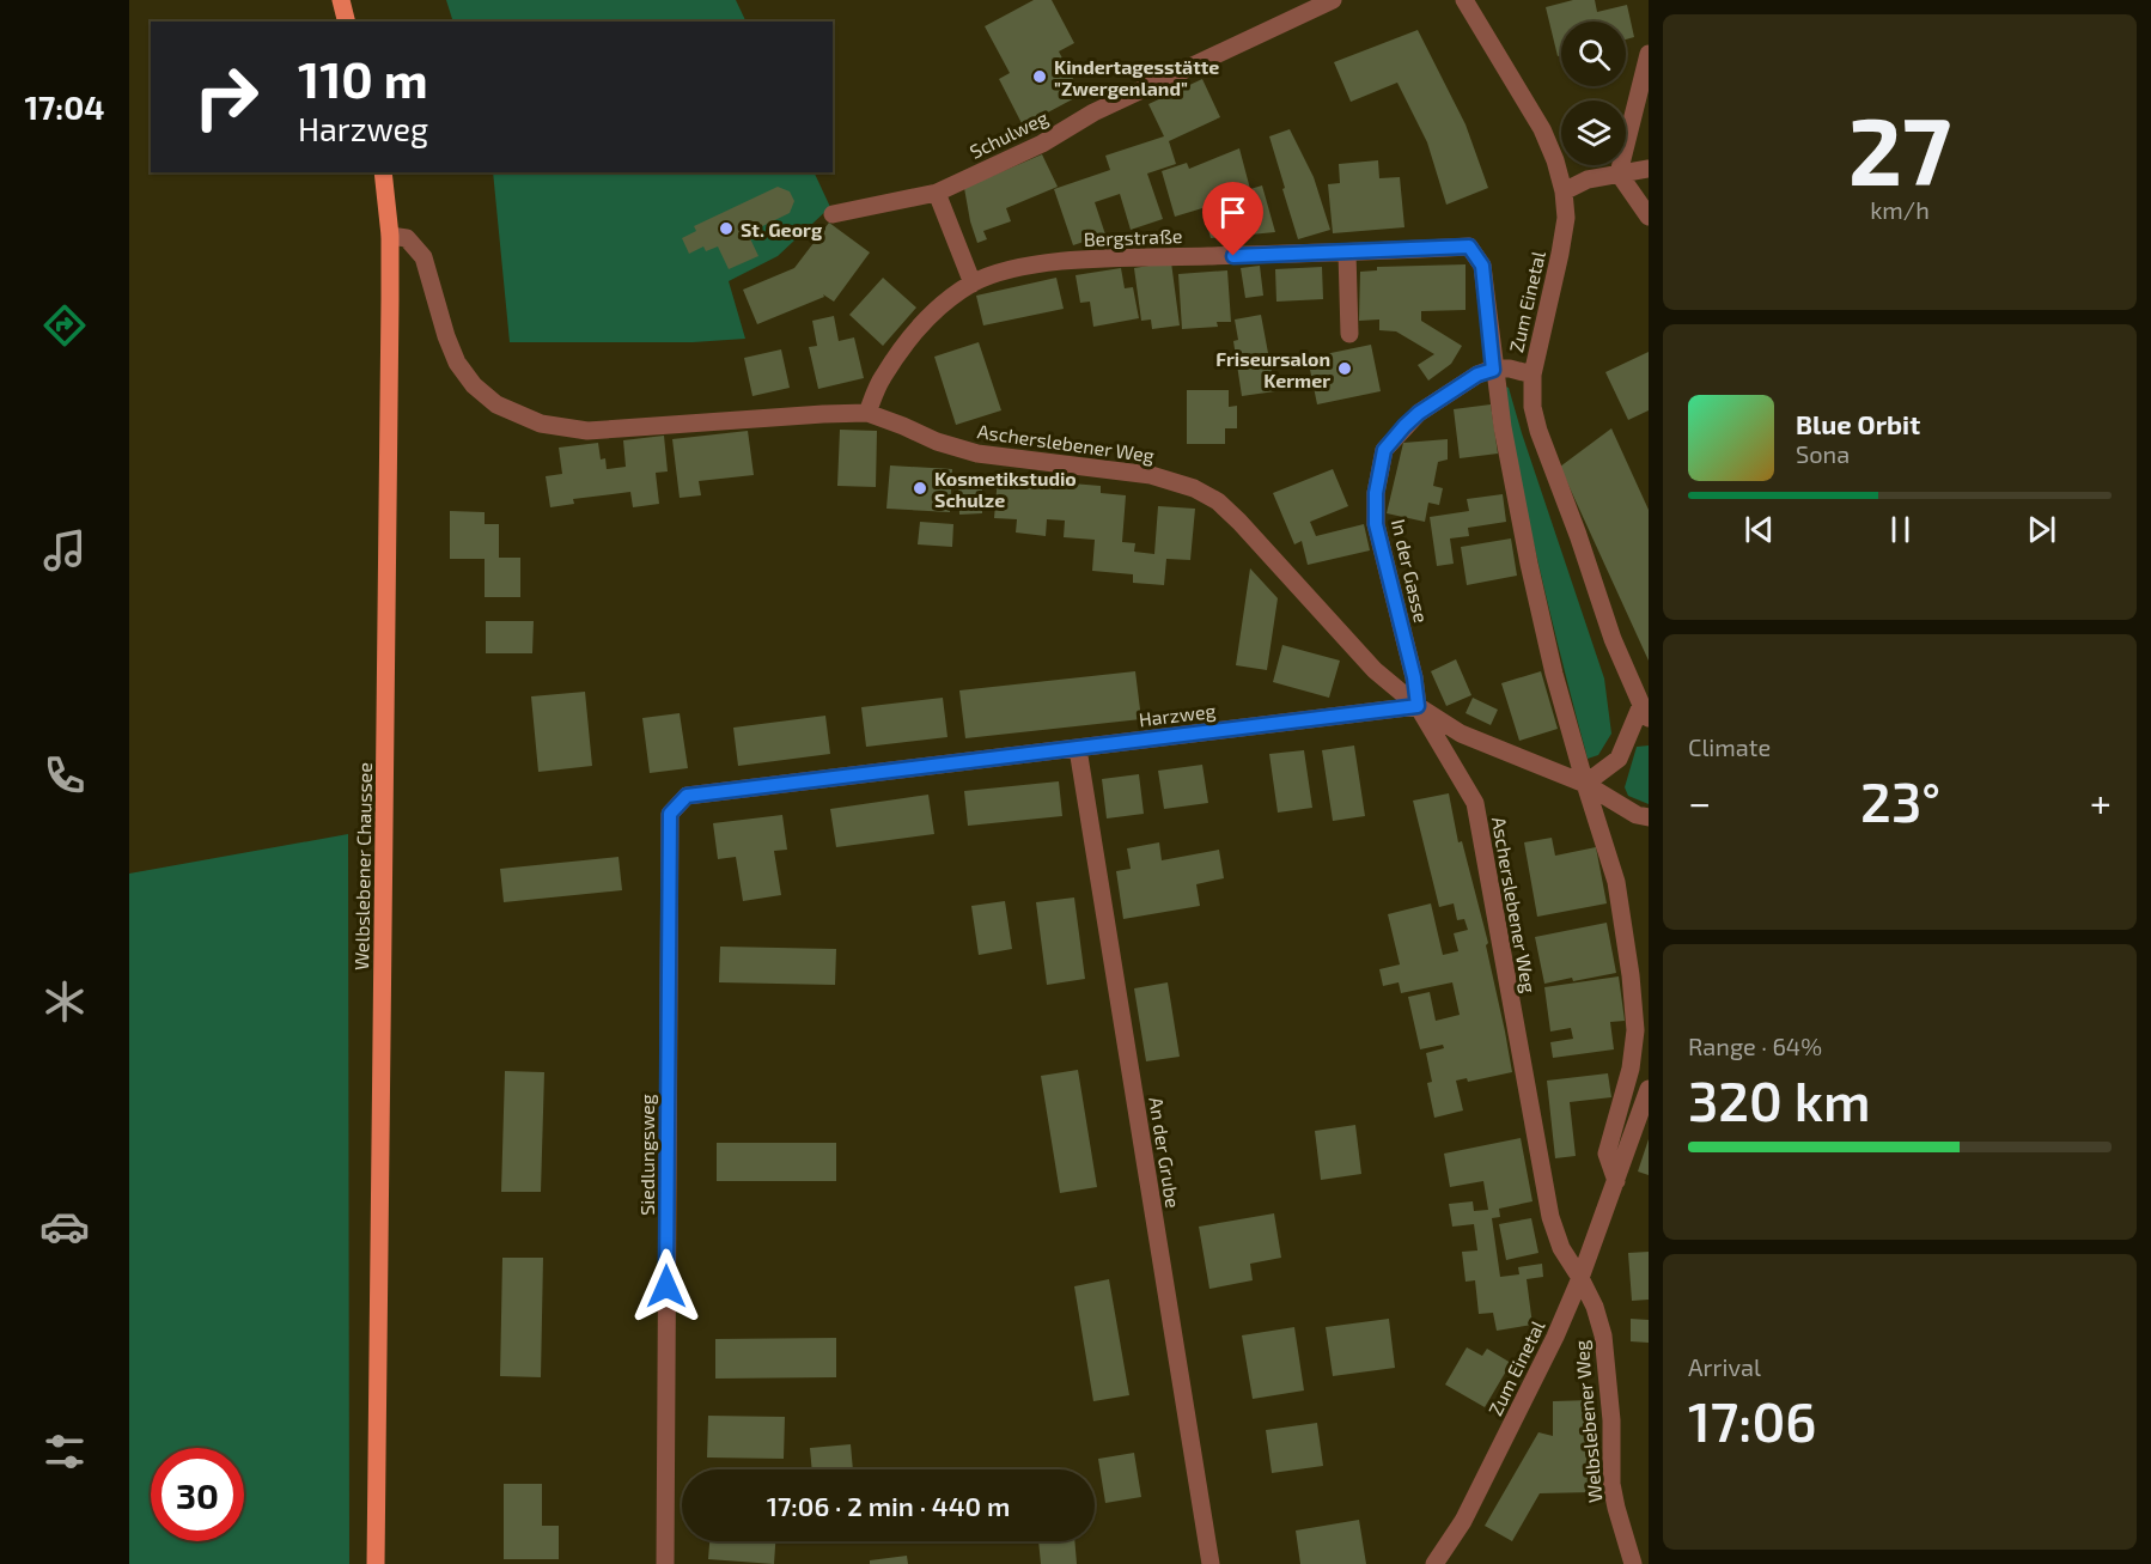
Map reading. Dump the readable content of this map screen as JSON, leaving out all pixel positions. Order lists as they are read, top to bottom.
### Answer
{
  "streets": {
    "main road": ["Welbslebener Chaussee"],
    "street": [
      "Schulweg",
      "Bergstraße",
      "Zum Einetal",
      "Ascherslebener Weg",
      "In der Gasse",
      "Harzweg",
      "An der Grube",
      "Siedlungsweg",
      "Welbslebener Weg"
    ]
  },
  "crossings": [
    ["Bergstraße", "Zum Einetal"],
    ["Bergstraße", "Ascherslebener Weg"],
    ["Bergstraße", "In der Gasse"],
    ["Zum Einetal", "Ascherslebener Weg"],
    ["Zum Einetal", "In der Gasse"],
    ["Zum Einetal", "Welbslebener Weg"],
    ["Ascherslebener Weg", "In der Gasse"],
    ["Ascherslebener Weg", "Harzweg"],
    ["Ascherslebener Weg", "Welbslebener Chaussee"],
    ["Ascherslebener Weg", "Welbslebener Weg"],
    ["In der Gasse", "Harzweg"],
    ["Harzweg", "An der Grube"],
    ["Harzweg", "Siedlungsweg"]
  ],
  "places": [
    "Kindertagesstätte \"Zwergenland\"",
    "St. Georg",
    "Friseursalon Kermer",
    "Kosmetikstudio Schulze"
  ],
  "page": {
    "tabs": "17:04",
    "tile": [
      ["27", "km/h"],
      "Climate",
      ["Range · 64%", "320 km"],
      ["Arrival", "17:06"]
    ],
    "turn": ["110 m", "Harzweg"],
    "song": ["Blue Orbit", "Sona"],
    "heat": ["−", "23°", "+"],
    "limit": "30",
    "trip": "17:06 · 2 min · 440 m"
  }
}
